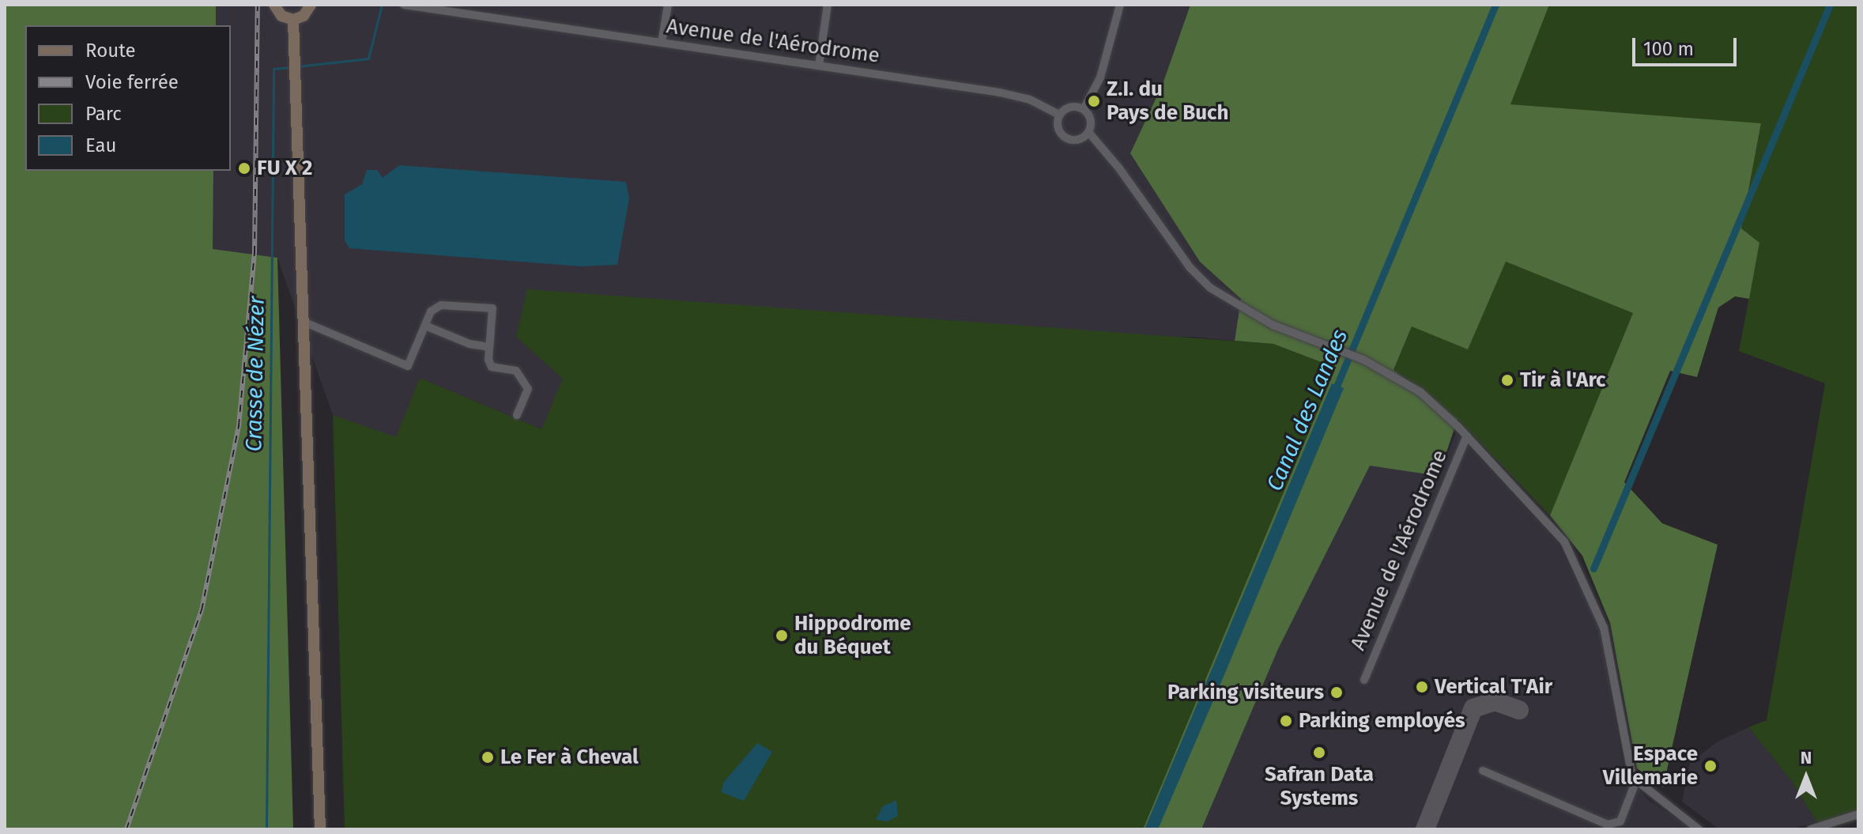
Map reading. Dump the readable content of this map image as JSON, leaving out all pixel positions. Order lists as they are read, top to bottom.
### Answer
{
  "streets": {
    "street": ["Avenue de l'Aérodrome"]
  },
  "water": ["Crasse de Nézer", "Canal des Landes"],
  "places": [
    "Z.I. du Pays de Buch",
    "FU X 2",
    "Tir à l'Arc",
    "Hippodrome du Béquet",
    "Vertical T'Air",
    "Parking visiteurs",
    "Parking employés",
    "Safran Data Systems",
    "Le Fer à Cheval",
    "Espace Villemarie"
  ],
  "legend": [
    "Route",
    "Voie ferrée",
    "Parc",
    "Eau"
  ],
  "scale_bar": "100 m",
  "north": "top"
}
